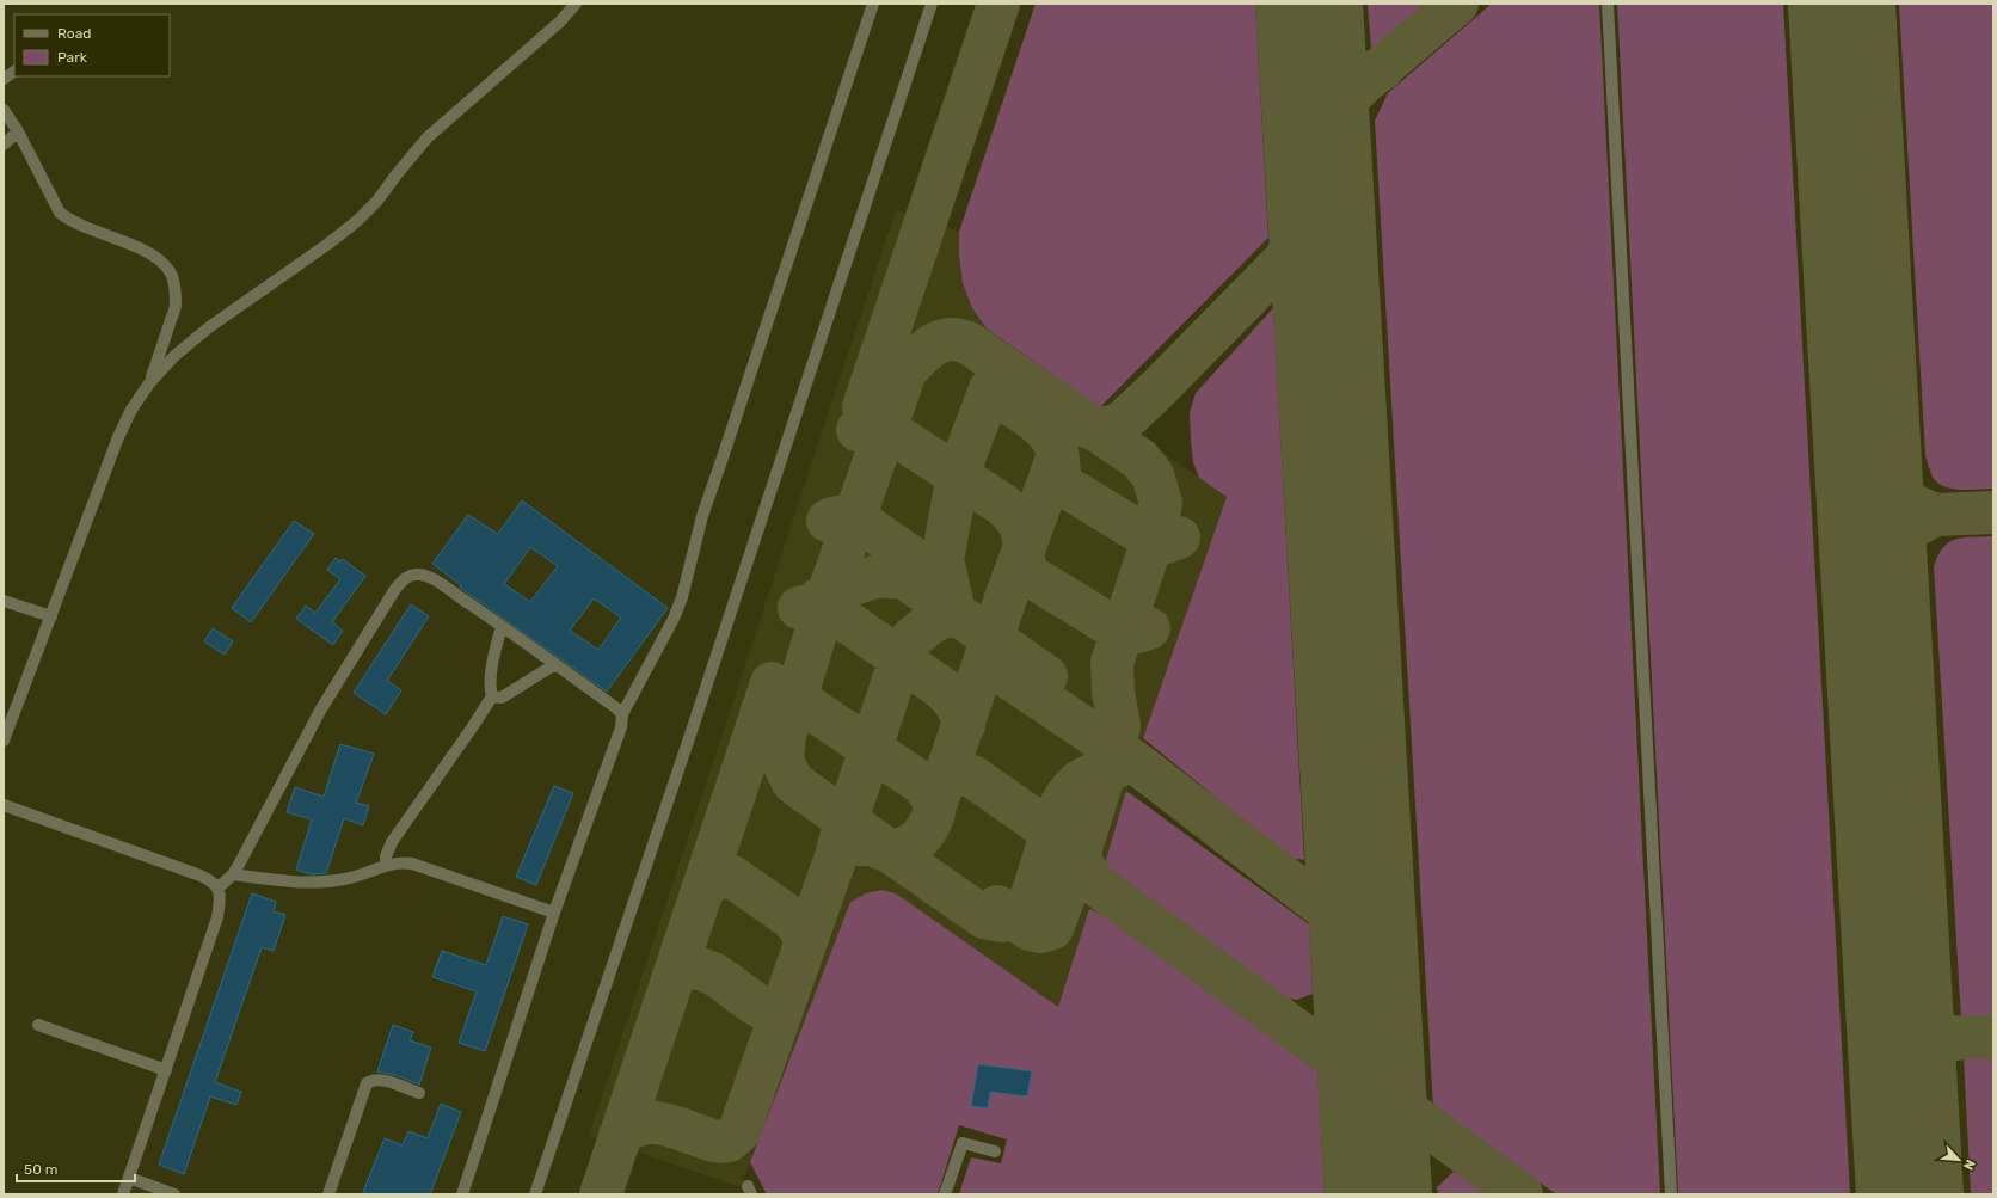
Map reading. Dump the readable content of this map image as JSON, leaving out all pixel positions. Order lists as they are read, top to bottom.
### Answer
{
  "legend": ["Road", "Park"],
  "scale_bar": "50 m",
  "north": "bottom right"
}
